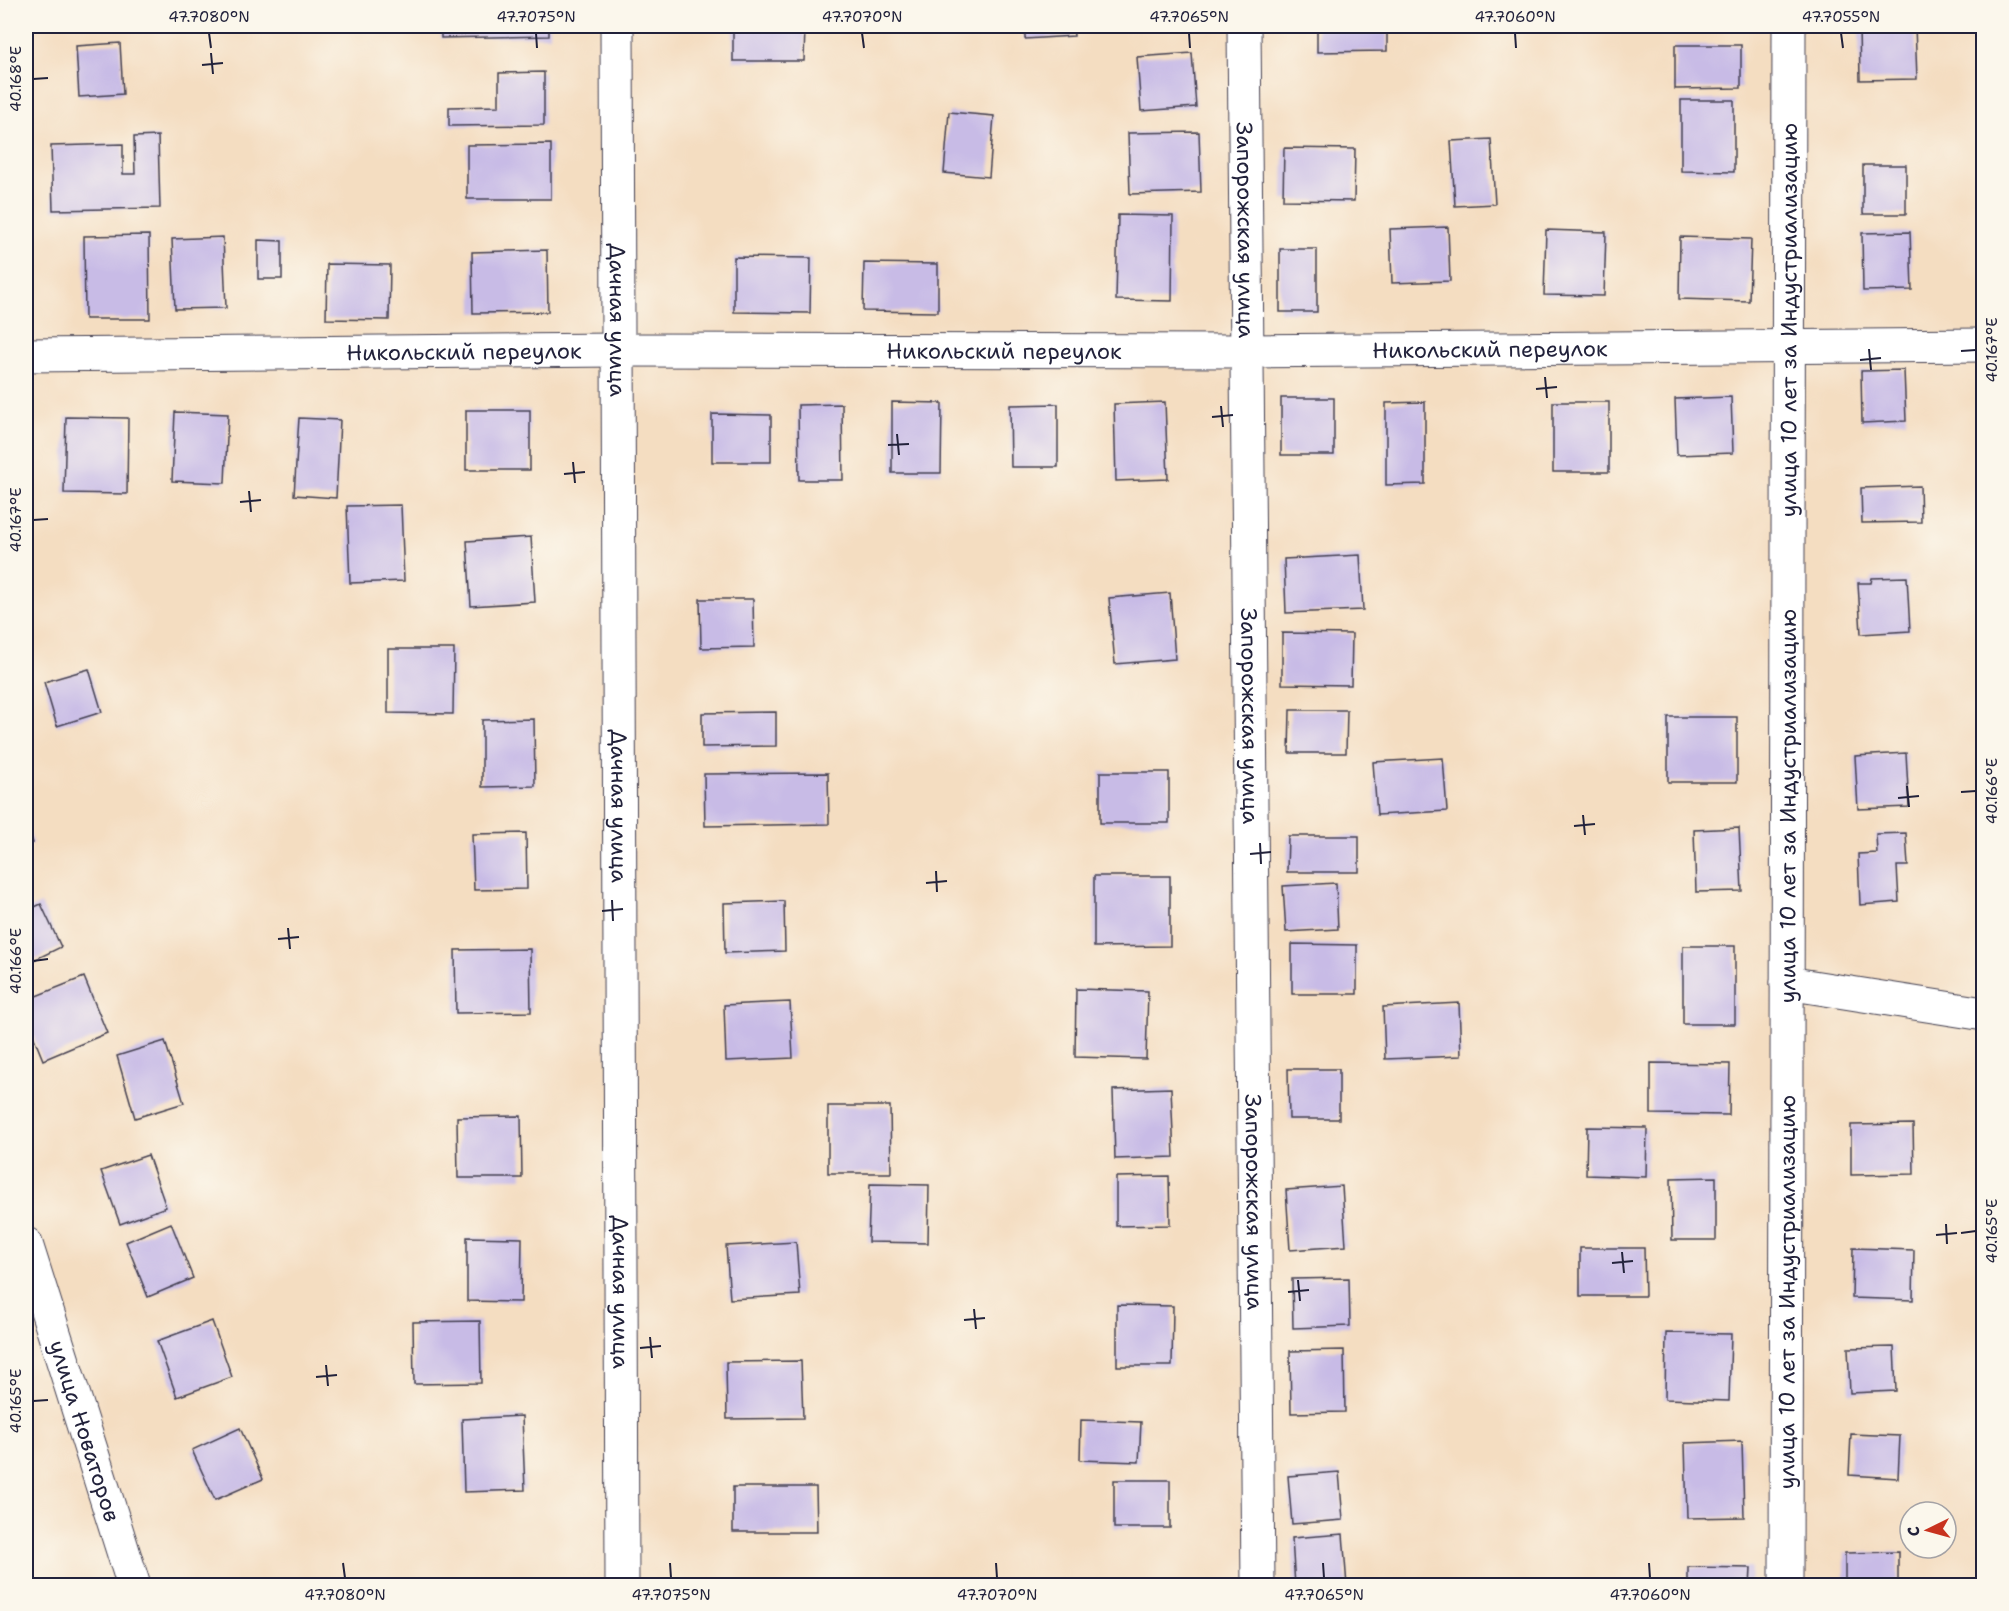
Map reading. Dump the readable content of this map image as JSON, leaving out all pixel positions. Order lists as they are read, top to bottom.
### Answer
{
  "streets": {
    "street": [
      "Запорожская улица",
      "Дачная улица",
      "улица 10 лет за Индустриализацию",
      "Никольский переулок",
      "улица Новаторов"
    ]
  },
  "crossings": [
    ["Запорожская улица", "Никольский переулок"],
    ["Дачная улица", "Никольский переулок"],
    ["улица 10 лет за Индустриализацию", "Никольский переулок"]
  ],
  "north": "left",
  "coordinates": [
    "47.7080°N",
    "47.7075°N",
    "47.7070°N",
    "47.7065°N",
    "47.7060°N",
    "47.7055°N",
    "40.168°E",
    "40.167°E",
    "40.166°E",
    "40.165°E"
  ]
}
